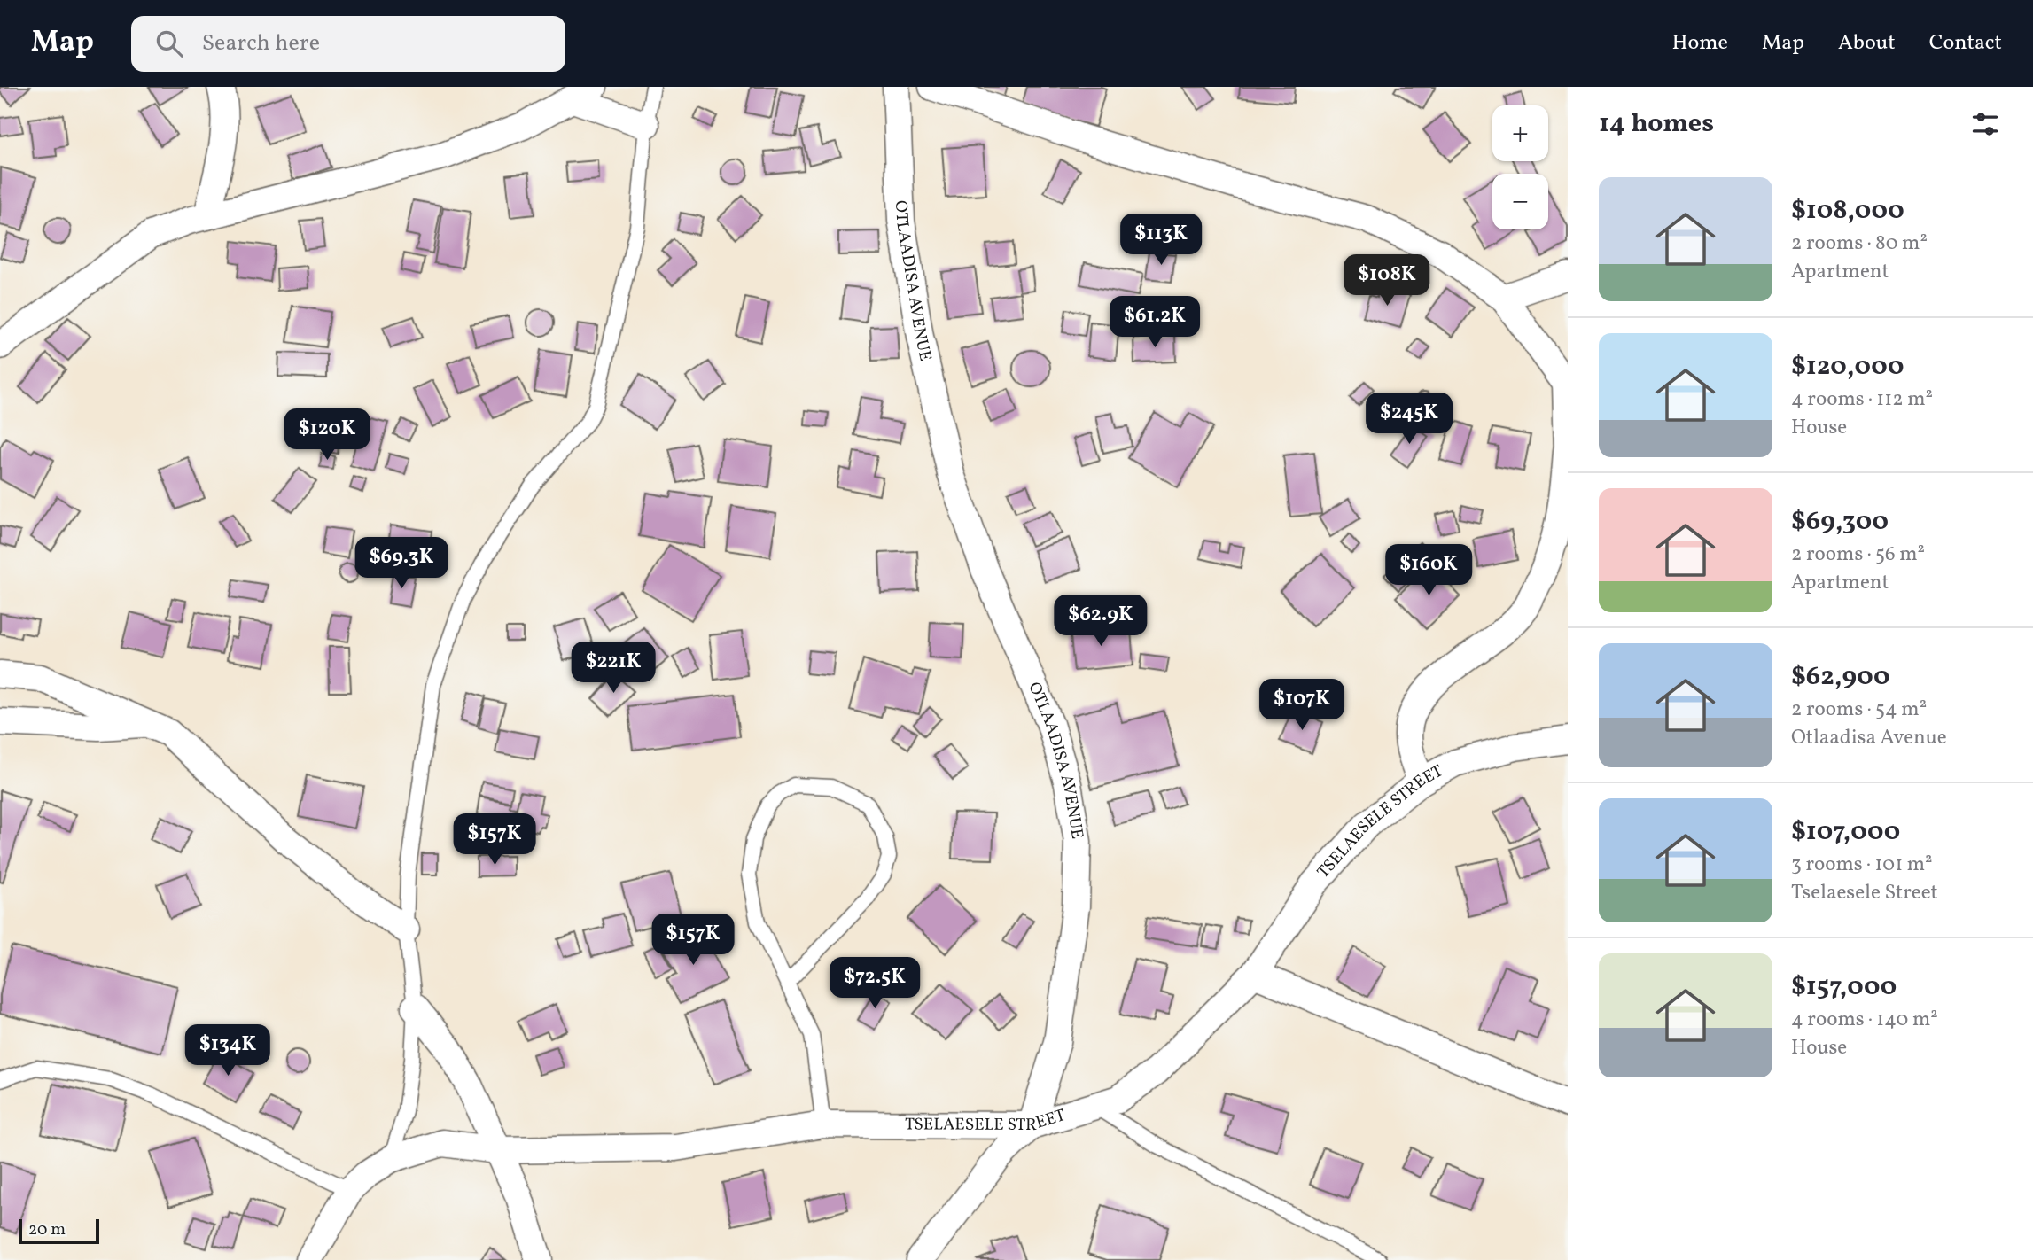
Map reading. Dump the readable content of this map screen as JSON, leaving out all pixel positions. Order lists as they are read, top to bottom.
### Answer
{
  "streets": {
    "street": ["OTLAADISA AVENUE", "TSELAESELE STREET"]
  },
  "crossings": [
    ["OTLAADISA AVENUE", "TSELAESELE STREET"]
  ],
  "scale_bar": "20 m",
  "page": {
    "header": "Map",
    "search": "Search here",
    "nav": [
      "Home",
      "Map",
      "About",
      "Contact"
    ],
    "heading": "14 homes",
    "map_buttons": ["+", "−"],
    "list": [
      {
        "name": "$108,000",
        "note": "2 rooms · 80 m² · Apartment"
      },
      {
        "name": "$120,000",
        "note": "4 rooms · 112 m² · House"
      },
      {
        "name": "$69,300",
        "note": "2 rooms · 56 m² · Apartment"
      },
      {
        "name": "$62,900",
        "note": "2 rooms · 54 m² · Otlaadisa Avenue"
      },
      {
        "name": "$107,000",
        "note": "3 rooms · 101 m² · Tselaesele Street"
      },
      {
        "name": "$157,000",
        "note": "4 rooms · 140 m² · House"
      }
    ],
    "price": [
      "$113K",
      "$108K",
      "$61.2K",
      "$245K",
      "$120K",
      "$69.3K",
      "$160K",
      "$62.9K",
      "$221K",
      "$107K",
      "$157K",
      "$157K",
      "$72.5K",
      "$134K"
    ],
    "scale": "20 m"
  }
}
